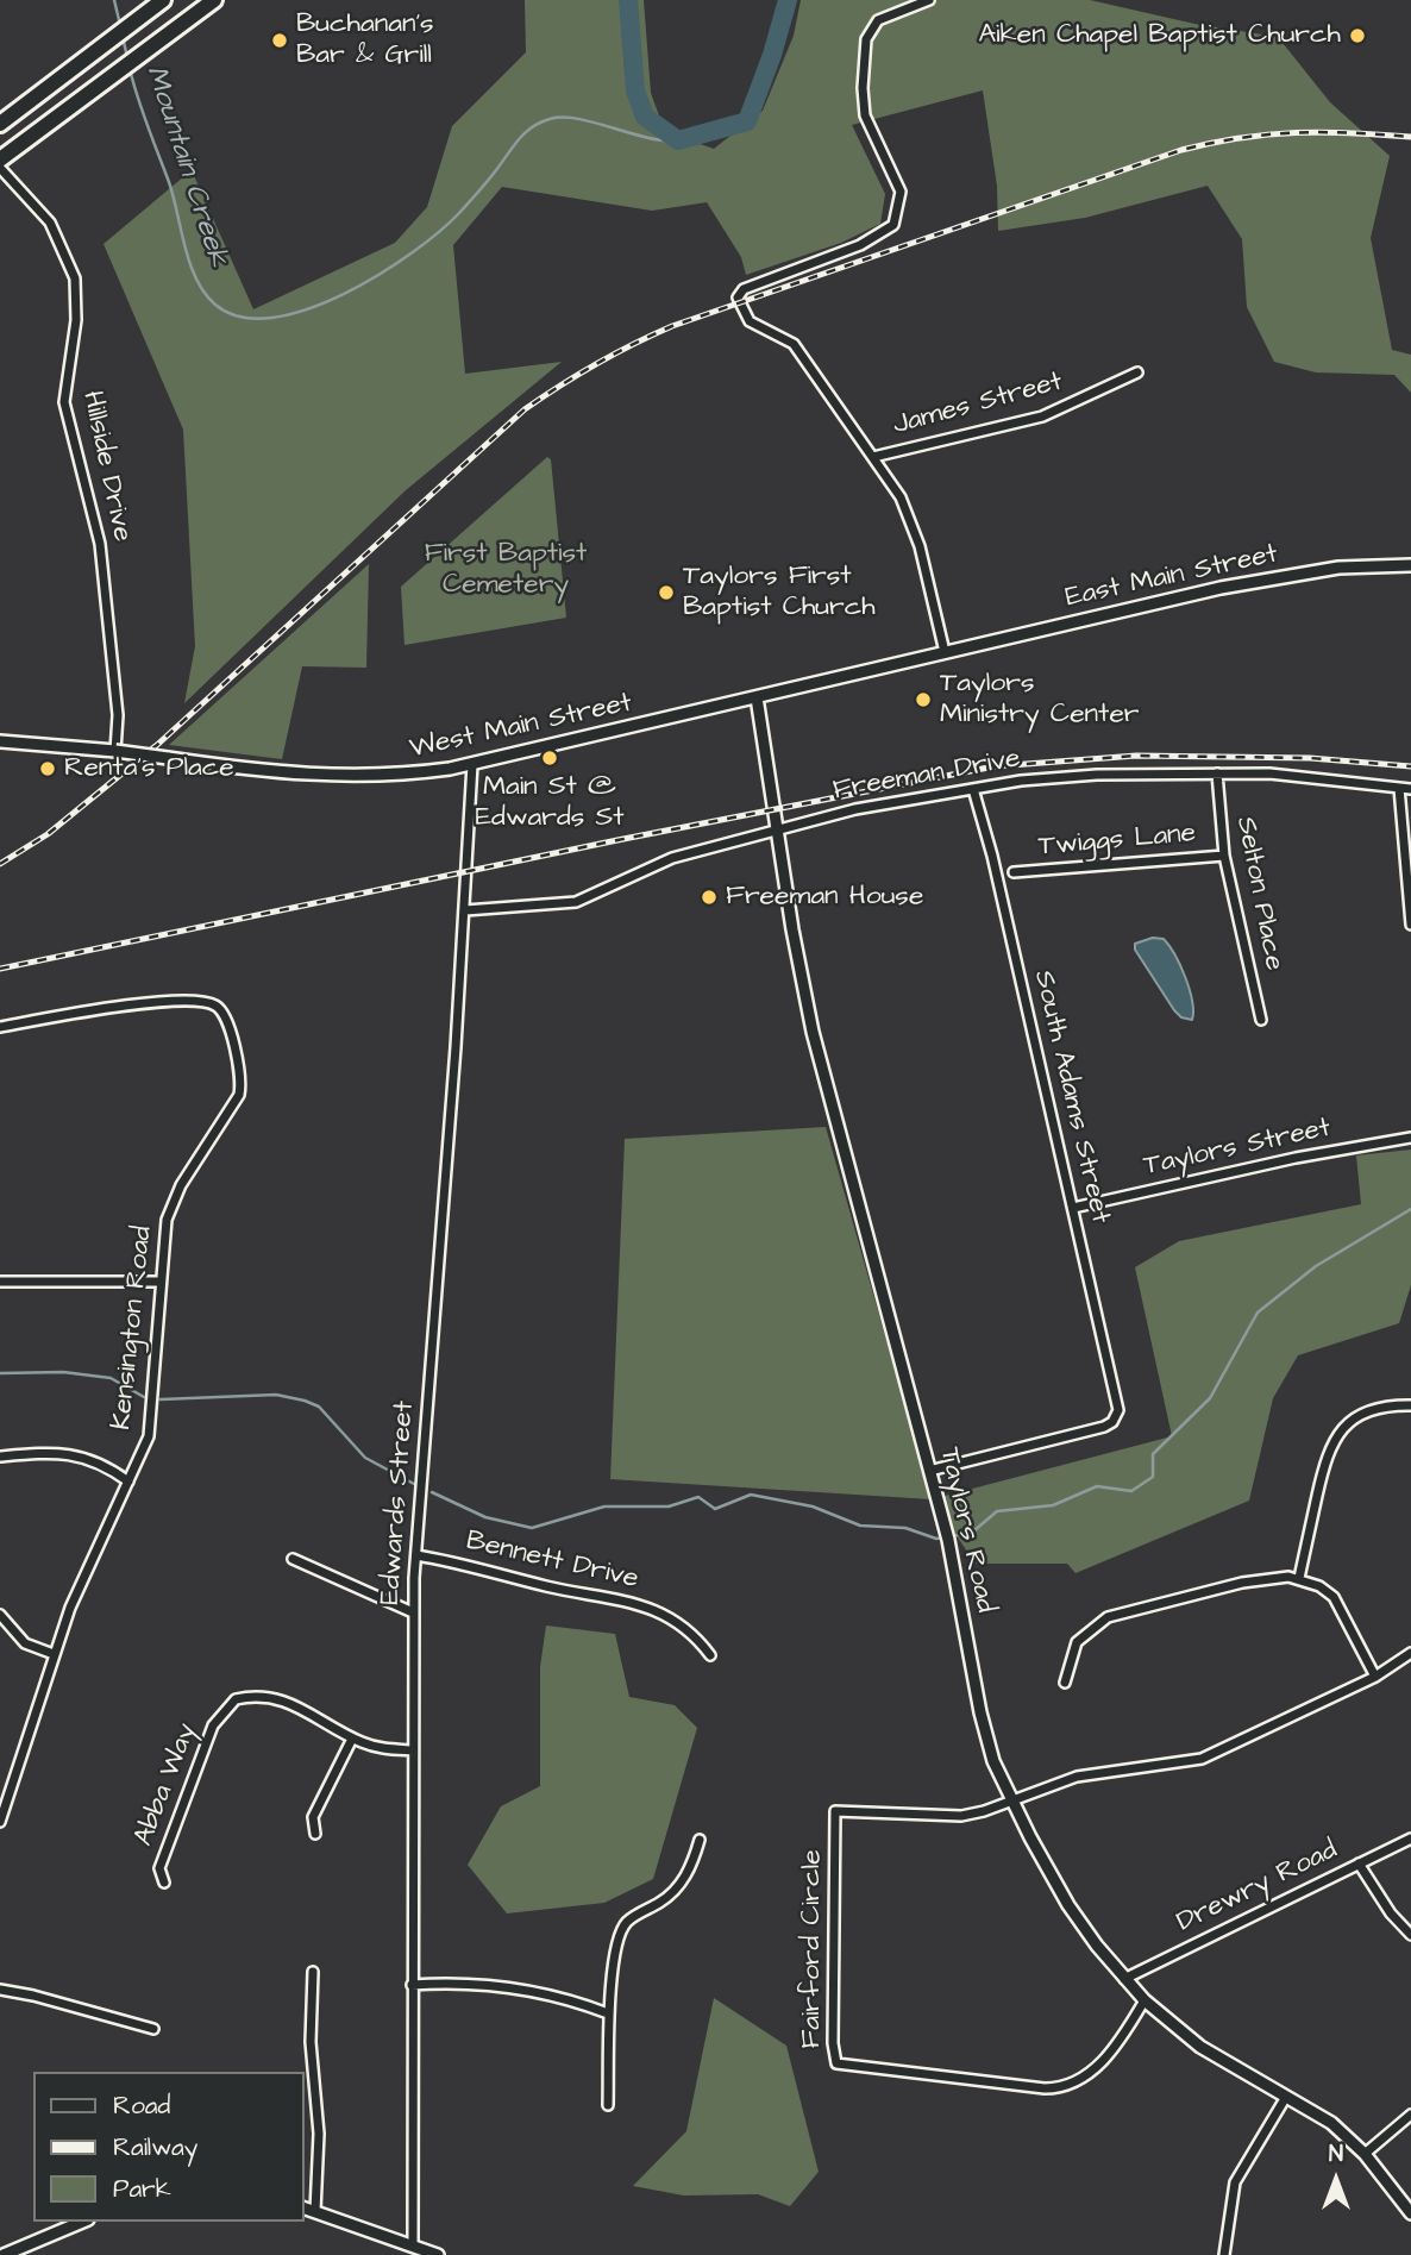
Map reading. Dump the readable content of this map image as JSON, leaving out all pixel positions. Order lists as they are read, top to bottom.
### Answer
{
  "streets": {
    "street": [
      "James Street",
      "Hillside Drive",
      "East Main Street",
      "West Main Street",
      "Freeman Drive",
      "Twiggs Lane",
      "Selton Place",
      "South Adams Street",
      "Taylors Street",
      "Kensington Road",
      "Edwards Street",
      "Taylors Road",
      "Bennett Drive",
      "Abba Way",
      "Drewry Road",
      "Fairford Circle"
    ]
  },
  "crossings": [
    ["Hillside Drive", "West Main Street"],
    ["East Main Street", "West Main Street"],
    ["West Main Street", "Edwards Street"],
    ["West Main Street", "Taylors Road"],
    ["Freeman Drive", "Selton Place"],
    ["Freeman Drive", "South Adams Street"],
    ["Freeman Drive", "Edwards Street"],
    ["Freeman Drive", "Taylors Road"],
    ["Twiggs Lane", "Selton Place"],
    ["South Adams Street", "Taylors Street"],
    ["South Adams Street", "Taylors Road"],
    ["Edwards Street", "Bennett Drive"],
    ["Edwards Street", "Abba Way"],
    ["Taylors Road", "Drewry Road"],
    ["Taylors Road", "Fairford Circle"]
  ],
  "water": ["Mountain Creek"],
  "parks": ["First Baptist Cemetery"],
  "places": [
    "Aiken Chapel Baptist Church",
    "Buchanan’s Bar & Grill",
    "Taylors First Baptist Church",
    "Taylors Ministry Center",
    "Main St @ Edwards St",
    "Renta's Place",
    "Freeman House"
  ],
  "legend": ["Road", "Railway", "Park"],
  "north": "top"
}
